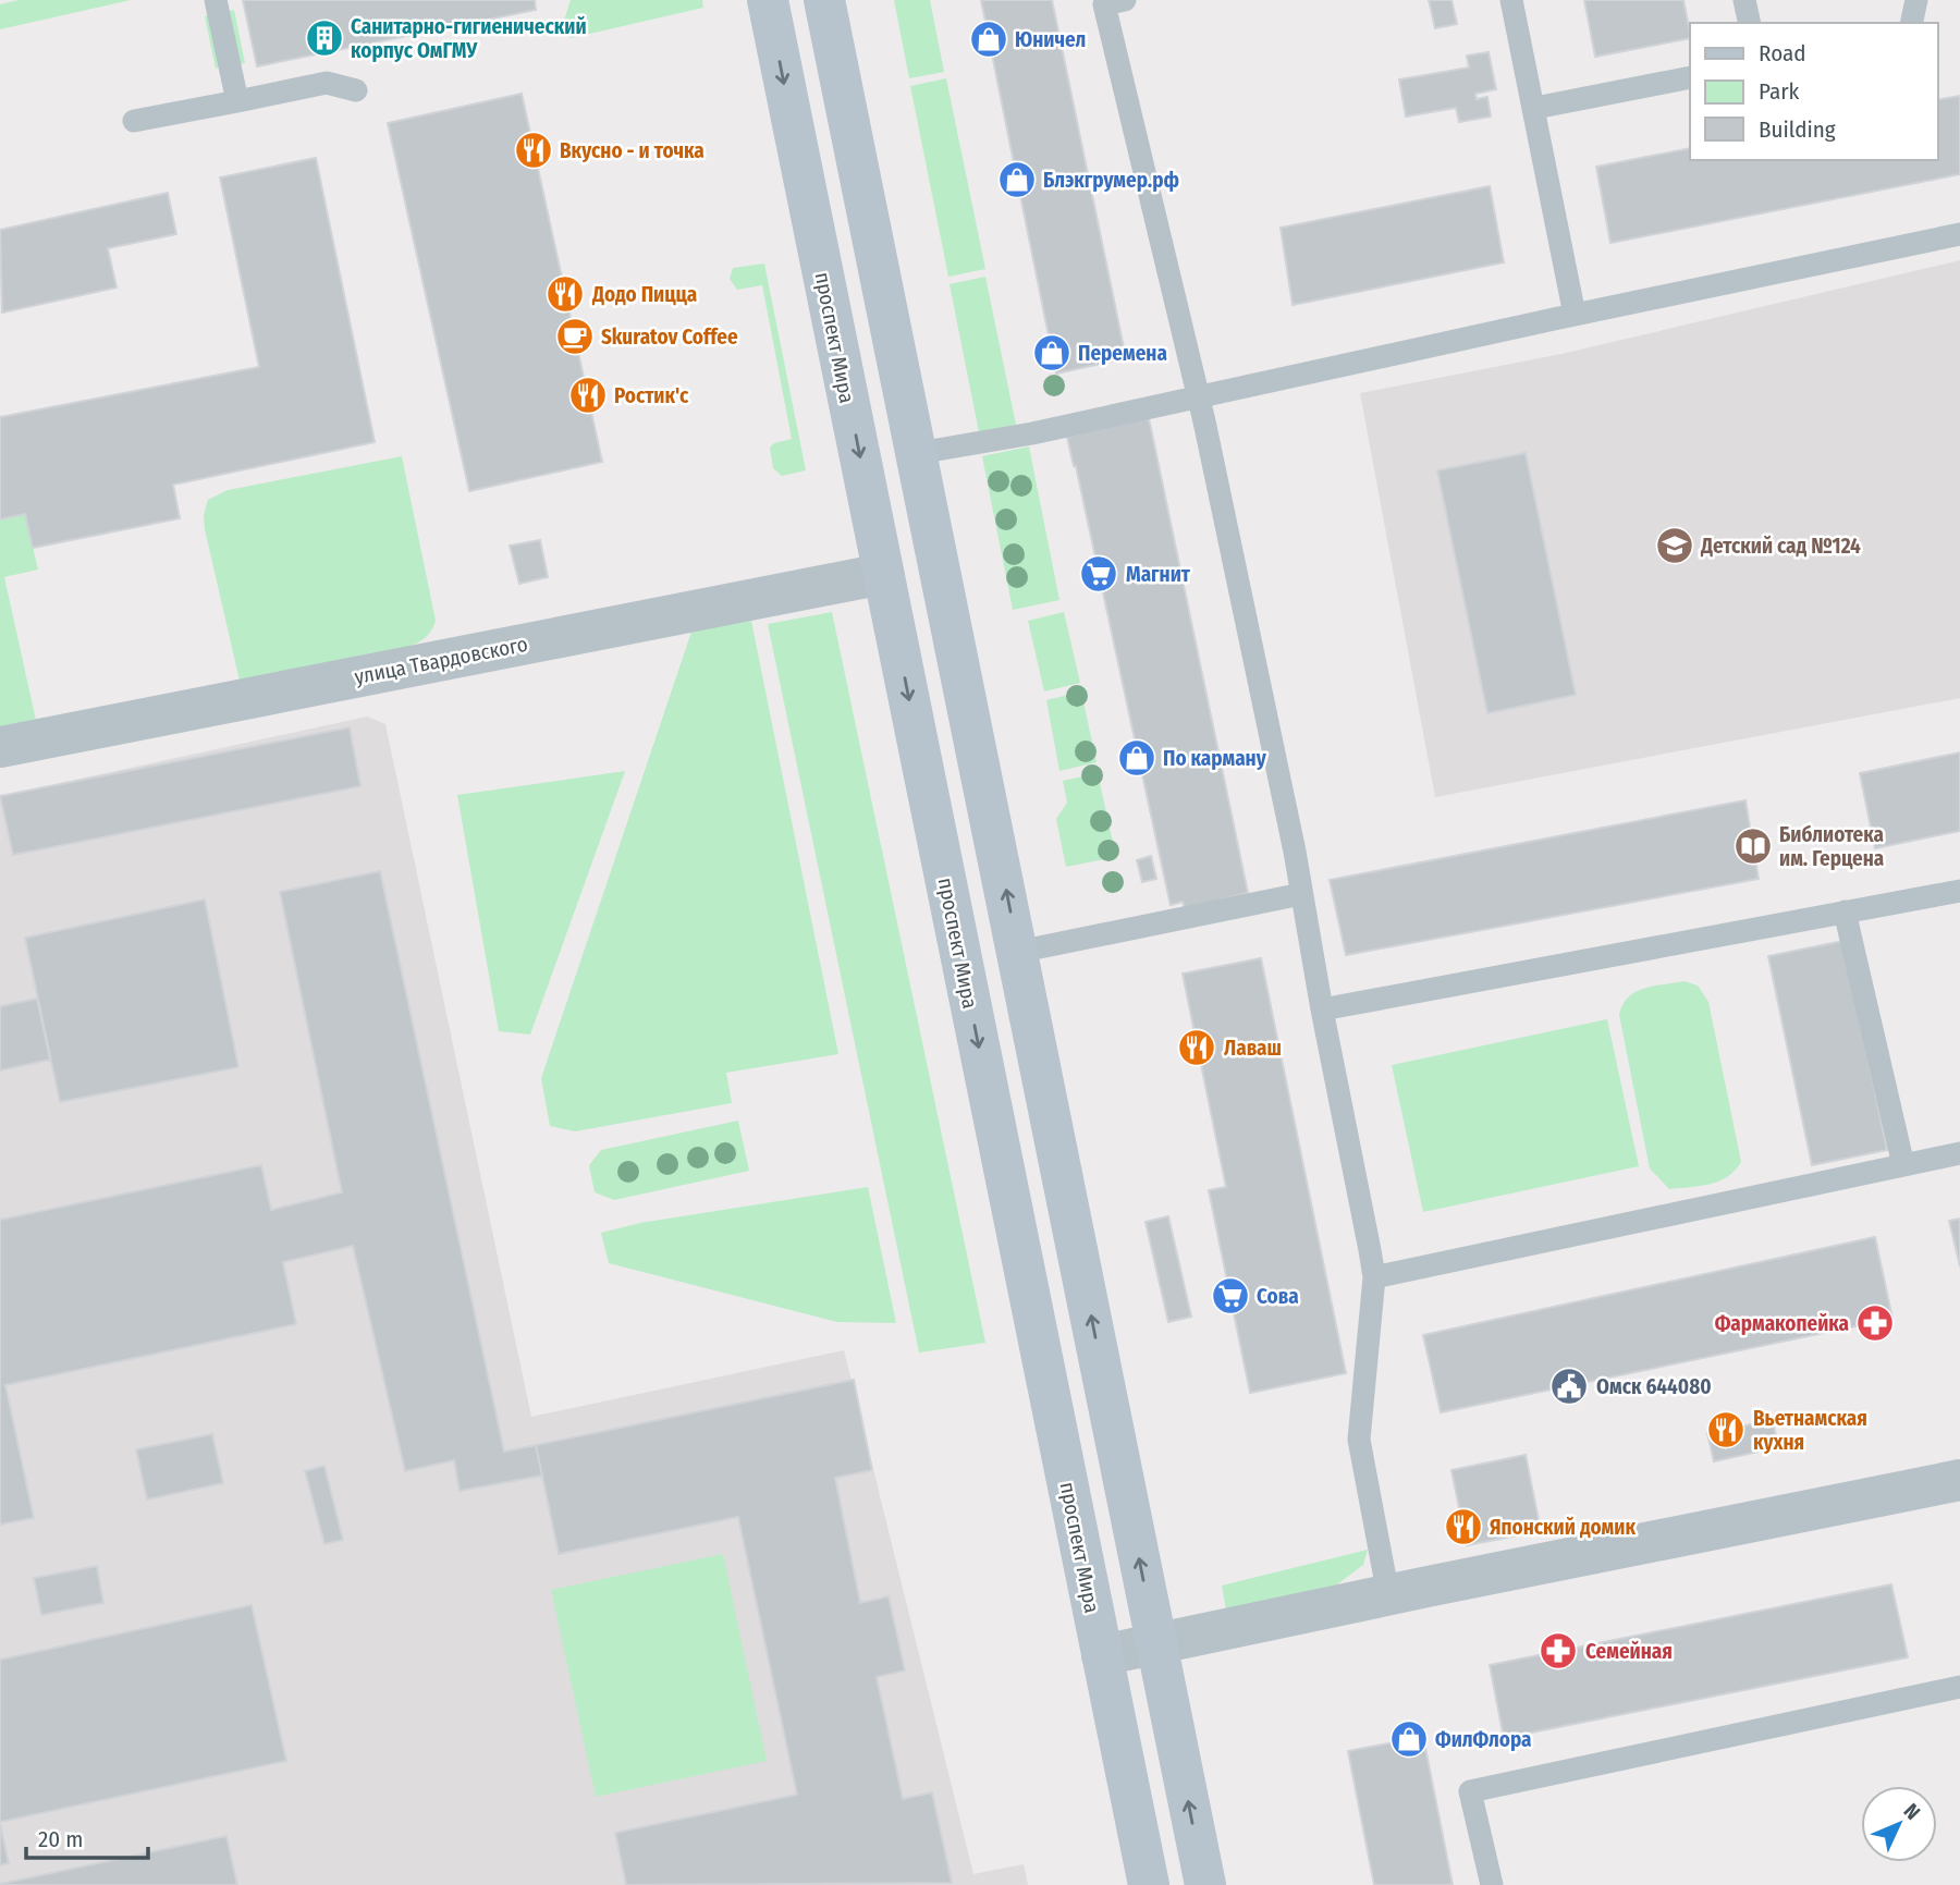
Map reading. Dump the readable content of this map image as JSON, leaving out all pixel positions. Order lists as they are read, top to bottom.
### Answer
{
  "streets": {
    "main road": ["проспект Мира"],
    "street": ["улица Твардовского"]
  },
  "crossings": [
    ["проспект Мира", "улица Твардовского"]
  ],
  "places": {
    "building": ["Санитарно-гигиенический корпус ОмГМУ"],
    "shop": [
      "Юничел",
      "Блэкгрумер.рф",
      "Перемена",
      "По карману",
      "ФилФлора"
    ],
    "restaurant": [
      "Вкусно - и точка",
      "Додо Пицца",
      "Ростик'с",
      "Лаваш",
      "Вьетнамская кухня",
      "Японский домик"
    ],
    "cafe": ["Skuratov Coffee"],
    "school or university": ["Детский сад №124"],
    "supermarket": ["Магнит", "Сова"],
    "library": ["Библиотека им. Герцена"],
    "pharmacy": ["Фармакопейка", "Семейная"],
    "public building": ["Омск 644080"]
  },
  "legend": ["Road", "Park", "Building"],
  "scale_bar": "20 m",
  "north": "top right"
}
